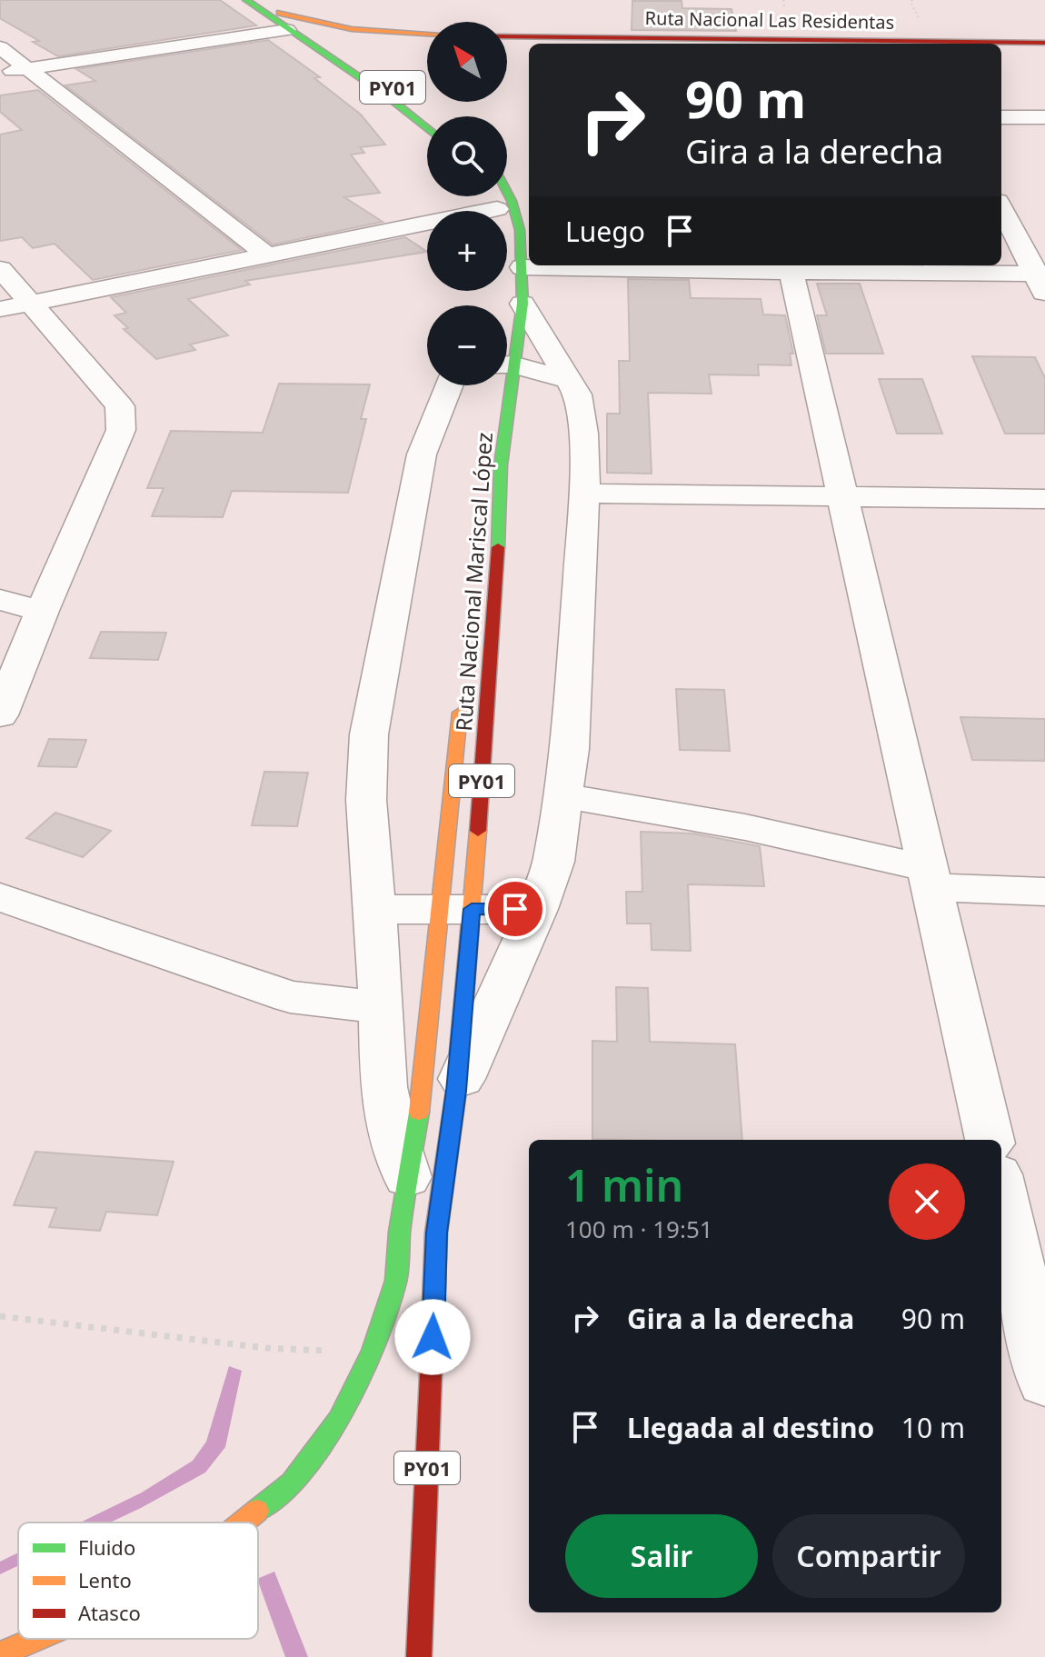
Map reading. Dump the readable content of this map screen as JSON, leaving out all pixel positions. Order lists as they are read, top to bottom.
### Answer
{
  "streets": {
    "highway": ["Ruta Nacional Las Residentas", "PY01", "Ruta Nacional Mariscal López"]
  },
  "legend": ["Fluido", "Lento", "Atasco"],
  "north": "top left",
  "page": {
    "map_buttons": ["+", "−"],
    "turn": ["90 m", "Gira a la derecha"],
    "then": "Luego",
    "heading": ["1 min", "100 m · 19:51"],
    "list": [
      {
        "name": "Gira a la derecha",
        "value": "90 m"
      },
      {
        "name": "Llegada al destino",
        "value": "10 m"
      }
    ],
    "buttons": ["Salir", "Compartir"]
  }
}
